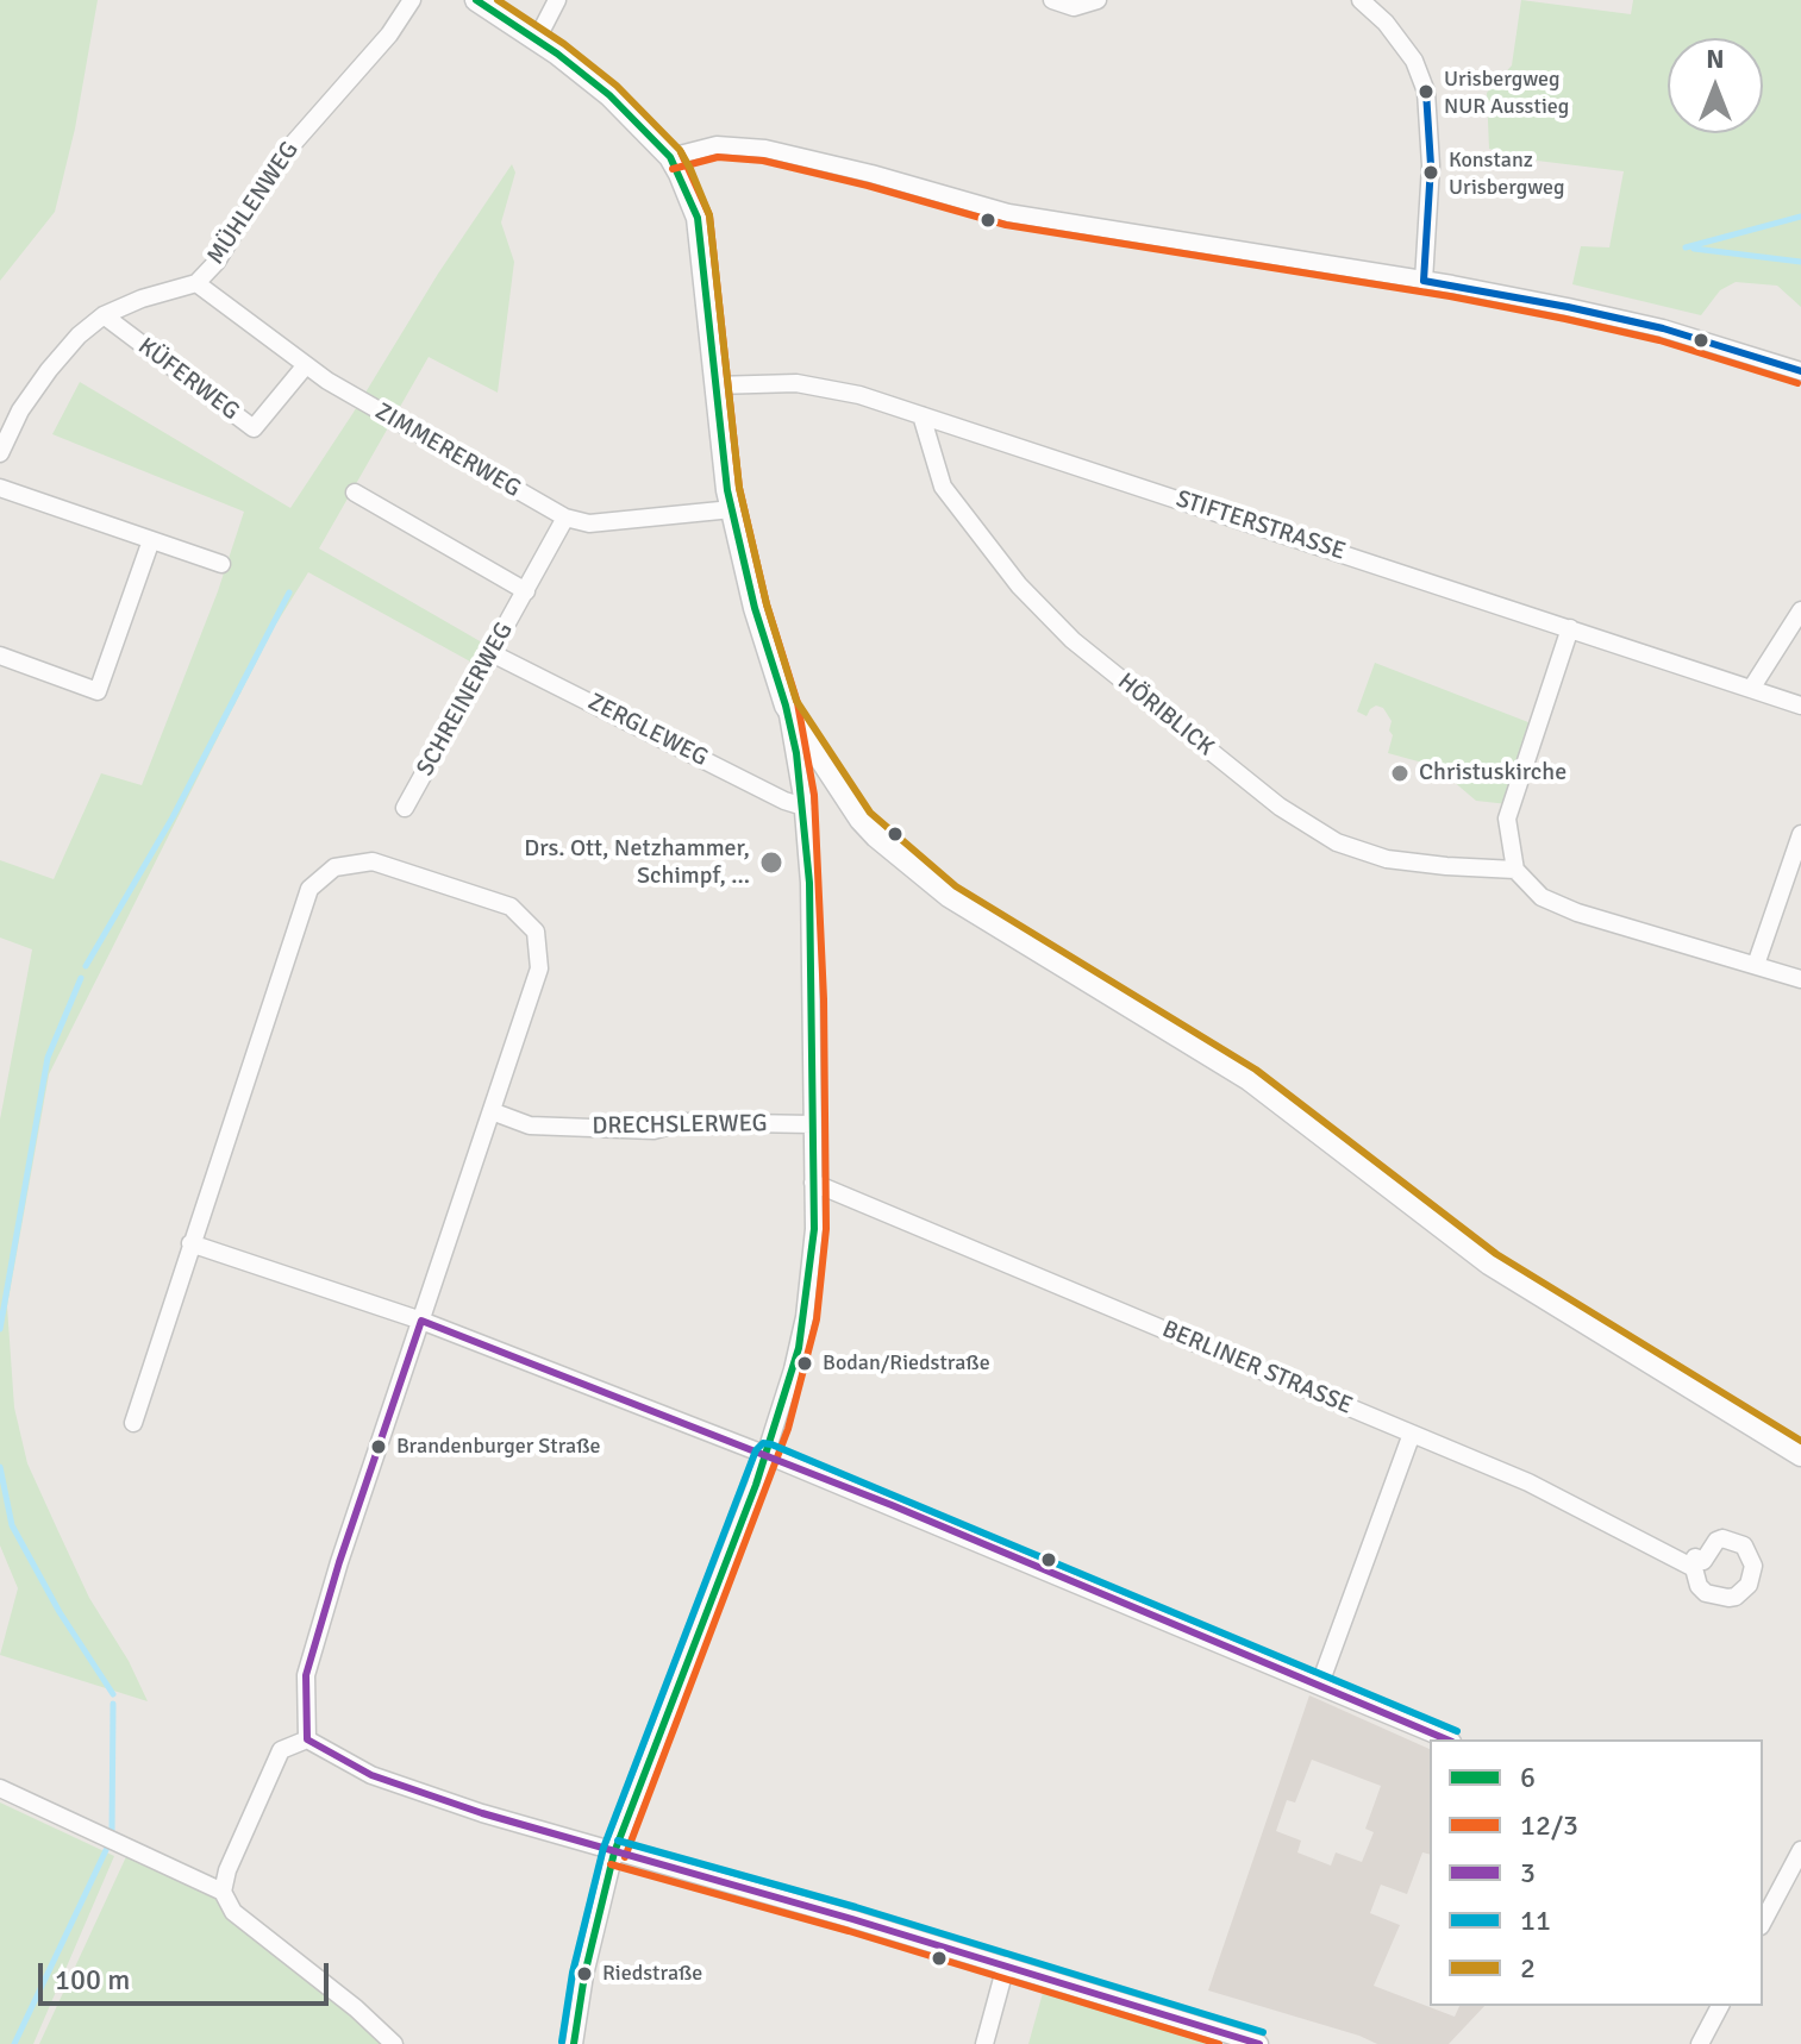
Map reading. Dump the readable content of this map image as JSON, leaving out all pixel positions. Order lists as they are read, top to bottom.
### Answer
{
  "streets": {
    "street": [
      "MÜHLENWEG",
      "KÜFERWEG",
      "ZIMMERERWEG",
      "STIFTERSTRASSE",
      "SCHREINERWEG",
      "HÖRIBLICK",
      "ZERGLEWEG",
      "DRECHSLERWEG",
      "BERLINER STRASSE"
    ]
  },
  "crossings": [
    ["MÜHLENWEG", "KÜFERWEG"],
    ["MÜHLENWEG", "ZIMMERERWEG"],
    ["KÜFERWEG", "ZIMMERERWEG"],
    ["ZIMMERERWEG", "SCHREINERWEG"],
    ["STIFTERSTRASSE", "HÖRIBLICK"],
    ["SCHREINERWEG", "ZERGLEWEG"]
  ],
  "places": [
    "Urisbergweg NUR Ausstieg",
    "Konstanz Urisbergweg",
    "Christuskirche",
    "Drs. Ott, Netzhammer, Schimpf, ...",
    "Bodan/Riedstraße",
    "Brandenburger Straße",
    "Riedstraße"
  ],
  "lines": [
    "transit line 6",
    "transit line 2",
    "transit line 12/3",
    "transit line 3",
    "transit line 11"
  ],
  "legend": [
    "6",
    "12/3",
    "3",
    "11",
    "2"
  ],
  "scale_bar": "100 m",
  "north": "top"
}
